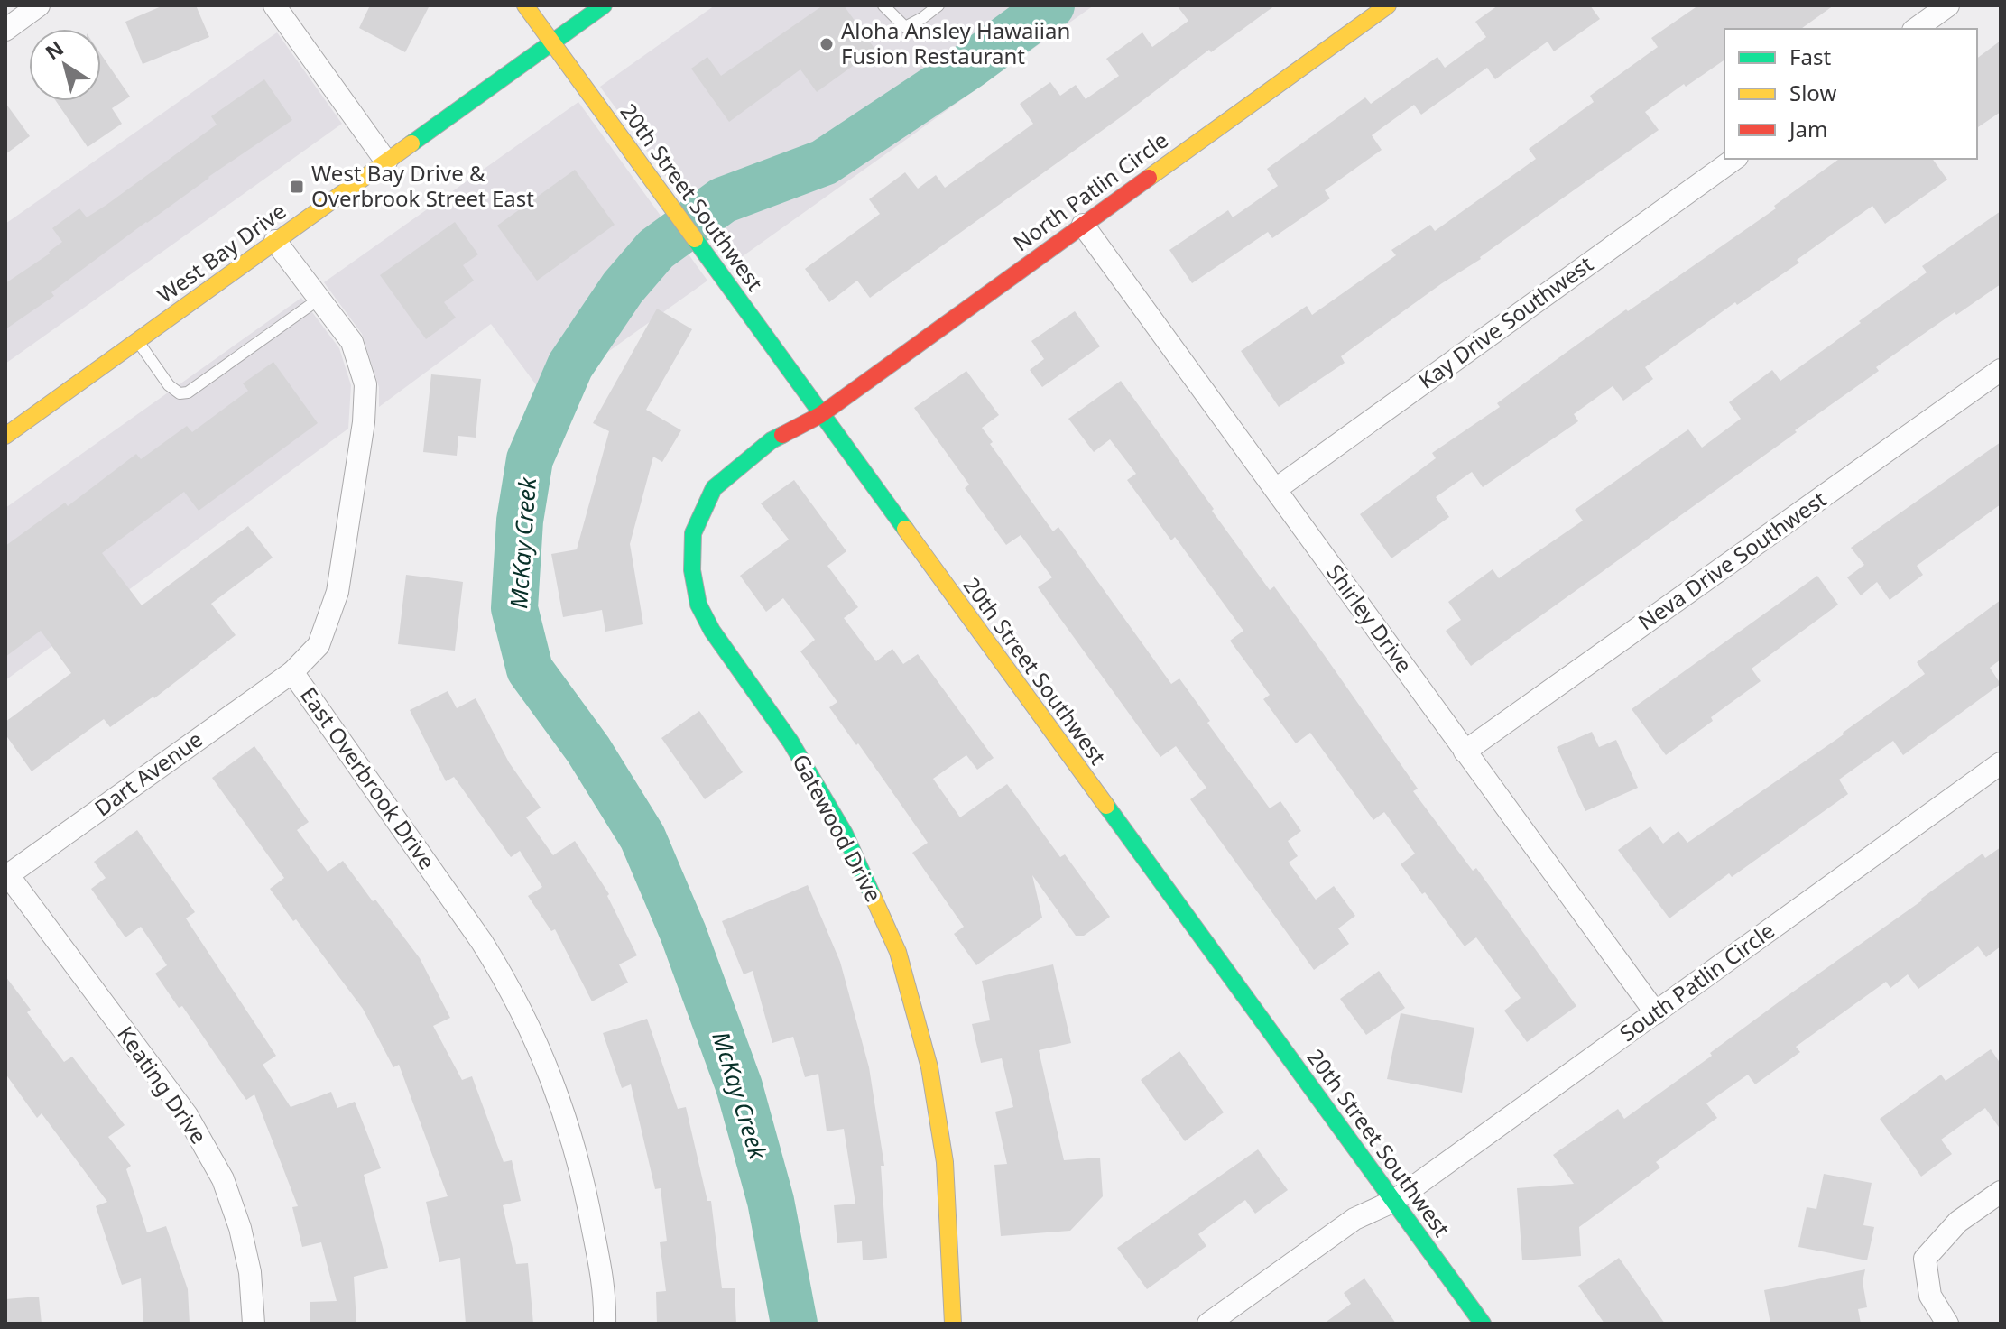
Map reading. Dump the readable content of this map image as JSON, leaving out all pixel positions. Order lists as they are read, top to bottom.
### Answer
{
  "streets": {
    "street": [
      "North Patlin Circle",
      "20th Street Southwest",
      "West Bay Drive",
      "Kay Drive Southwest",
      "Neva Drive Southwest",
      "Shirley Drive",
      "Dart Avenue",
      "East Overbrook Drive",
      "Gatewood Drive",
      "South Patlin Circle",
      "Keating Drive"
    ]
  },
  "crossings": [
    ["North Patlin Circle", "20th Street Southwest"],
    ["North Patlin Circle", "Shirley Drive"],
    ["North Patlin Circle", "Gatewood Drive"],
    ["20th Street Southwest", "West Bay Drive"],
    ["20th Street Southwest", "Gatewood Drive"],
    ["20th Street Southwest", "South Patlin Circle"],
    ["West Bay Drive", "East Overbrook Drive"],
    ["Kay Drive Southwest", "Shirley Drive"],
    ["Neva Drive Southwest", "Shirley Drive"],
    ["Shirley Drive", "South Patlin Circle"],
    ["Dart Avenue", "East Overbrook Drive"],
    ["Dart Avenue", "Keating Drive"]
  ],
  "water": ["McKay Creek"],
  "places": {
    "other": ["Aloha Ansley Hawaiian Fusion Restaurant"],
    "transit": ["West Bay Drive & Overbrook Street East"]
  },
  "legend": ["Fast", "Slow", "Jam"],
  "north": "top left"
}
